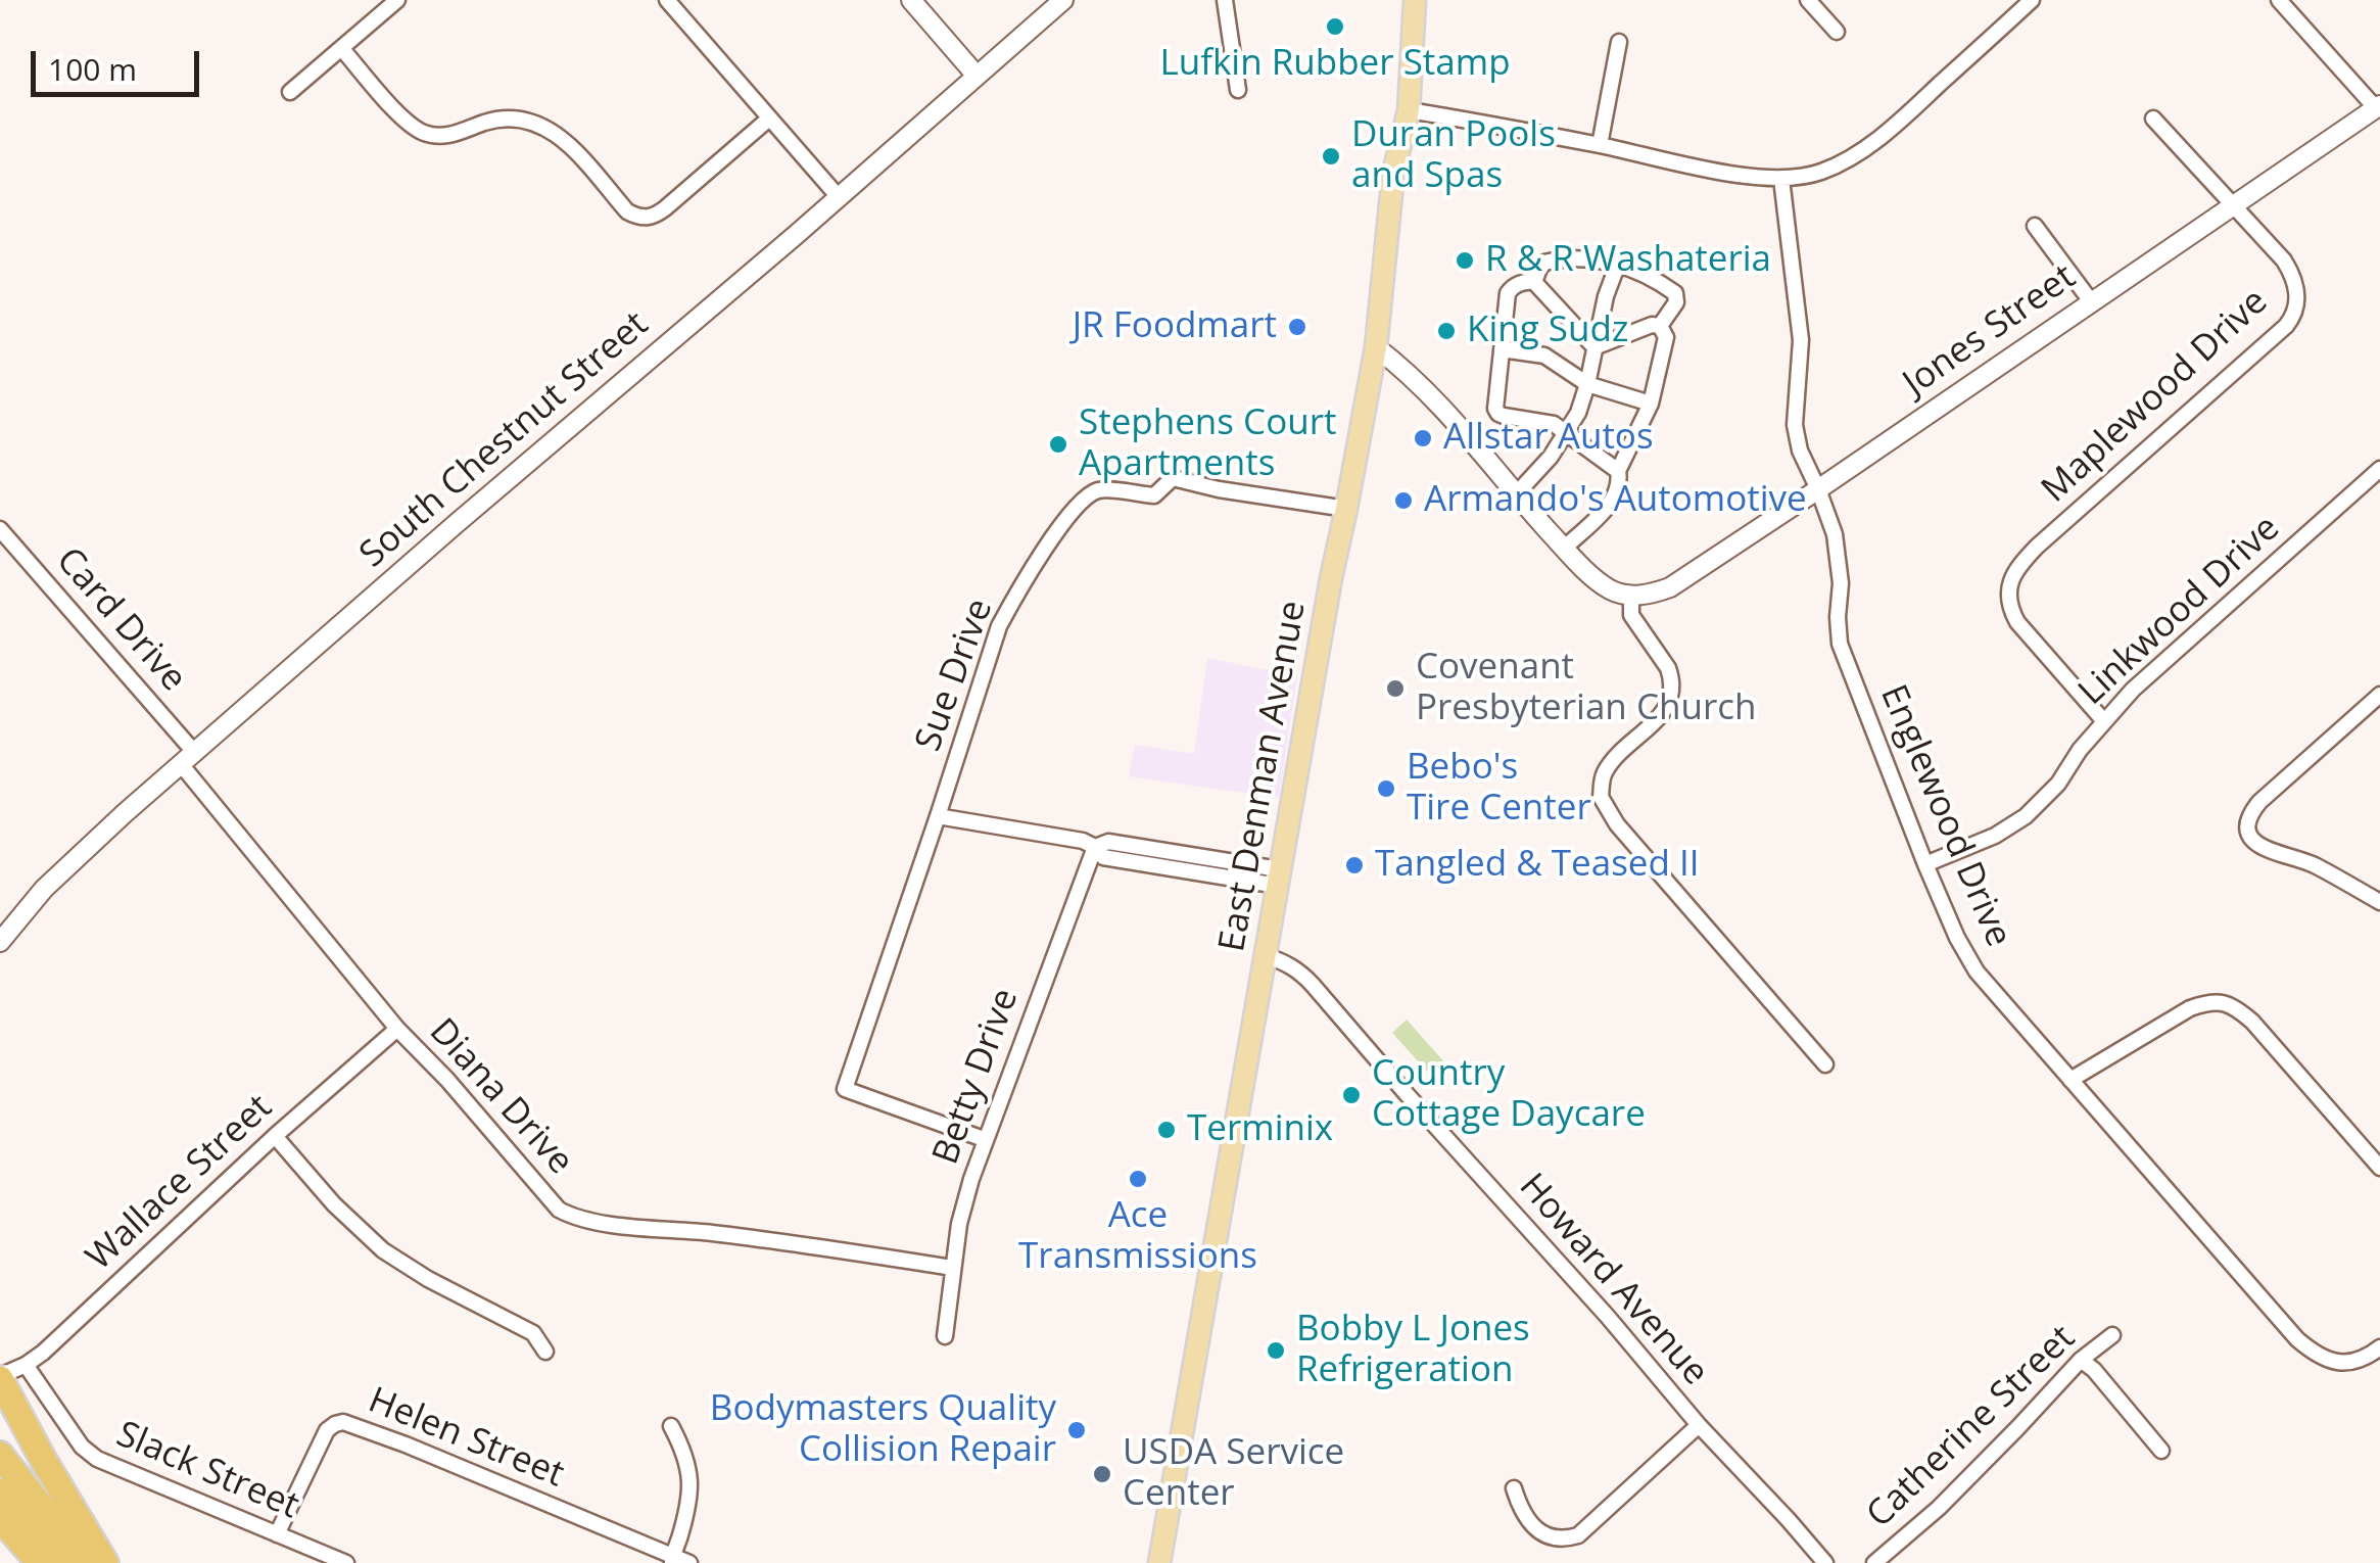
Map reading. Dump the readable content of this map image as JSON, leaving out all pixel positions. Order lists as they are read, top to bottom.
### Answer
{
  "streets": {
    "main road": ["Jones Street", "South Chestnut Street", "East Denman Avenue"],
    "street": [
      "Maplewood Drive",
      "Linkwood Drive",
      "Card Drive",
      "Sue Drive",
      "Englewood Drive",
      "Betty Drive",
      "Diana Drive",
      "Wallace Street",
      "Howard Avenue",
      "Catherine Street",
      "Helen Street",
      "Slack Street"
    ]
  },
  "crossings": [
    ["Jones Street", "Maplewood Drive"],
    ["Jones Street", "Englewood Drive"],
    ["Maplewood Drive", "Linkwood Drive"],
    ["South Chestnut Street", "Card Drive"],
    ["South Chestnut Street", "Diana Drive"],
    ["Linkwood Drive", "Englewood Drive"],
    ["Card Drive", "Diana Drive"],
    ["Sue Drive", "East Denman Avenue"],
    ["Sue Drive", "Betty Drive"],
    ["East Denman Avenue", "Howard Avenue"],
    ["Betty Drive", "Diana Drive"],
    ["Diana Drive", "Wallace Street"],
    ["Wallace Street", "Slack Street"],
    ["Helen Street", "Slack Street"]
  ],
  "places": [
    "Lufkin Rubber Stamp",
    "Duran Pools and Spas",
    "R & R Washateria",
    "JR Foodmart",
    "King Sudz",
    "Allstar Autos",
    "Stephens Court Apartments",
    "Armando's Automotive",
    "Covenant Presbyterian Church",
    "Bebo's Tire Center",
    "Tangled & Teased II",
    "Country Cottage Daycare",
    "Terminix",
    "Ace Transmissions",
    "Bobby L Jones Refrigeration",
    "Bodymasters Quality Collision Repair",
    "USDA Service Center"
  ],
  "scale_bar": "100 m"
}
